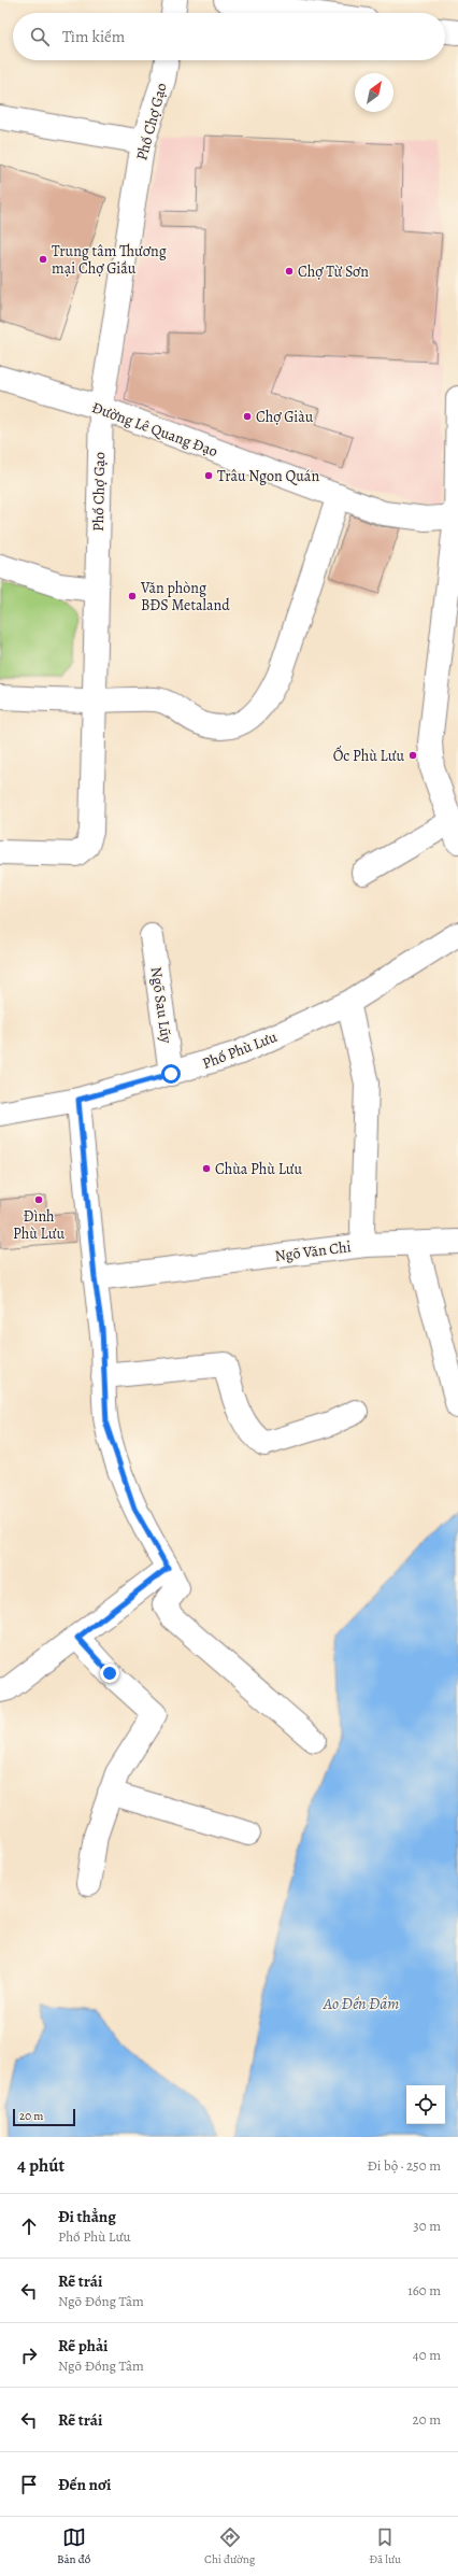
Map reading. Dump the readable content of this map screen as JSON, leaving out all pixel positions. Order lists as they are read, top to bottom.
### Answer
{
  "streets": {
    "street": [
      "Phố Chợ Gạo",
      "Đường Lê Quang Đạo",
      "Ngõ Sau Lũy",
      "Phố Phù Lưu",
      "Ngõ Văn Chỉ"
    ]
  },
  "crossings": [
    ["Phố Chợ Gạo", "Đường Lê Quang Đạo"],
    ["Ngõ Sau Lũy", "Phố Phù Lưu"],
    ["Phố Phù Lưu", "Ngõ Văn Chỉ"]
  ],
  "water": ["Ao Đền Đầm"],
  "places": [
    "Trung tâm Thương mại Chợ Giầu",
    "Chợ Từ Sơn",
    "Chợ Giàu",
    "Trâu Ngon Quán",
    "Văn phòng BĐS Metaland",
    "Ốc Phù Lưu",
    "Chùa Phù Lưu",
    "Đình Phù Lưu"
  ],
  "scale_bar": "20 m",
  "north": "top right",
  "page": {
    "search": "Tìm kiếm",
    "scale": "20 m",
    "heading": ["4 phút", "Đi bộ · 250 m"],
    "list": [
      ["Đi thẳng", "Phố Phù Lưu", "30 m"],
      ["Rẽ trái", "Ngõ Đồng Tâm", "160 m"],
      ["Rẽ phải", "Ngõ Đồng Tâm", "40 m"],
      ["Rẽ trái", "20 m"],
      "Đến nơi"
    ],
    "nav": ["Bản đồ", "Chỉ đường", "Đã lưu"]
  }
}
